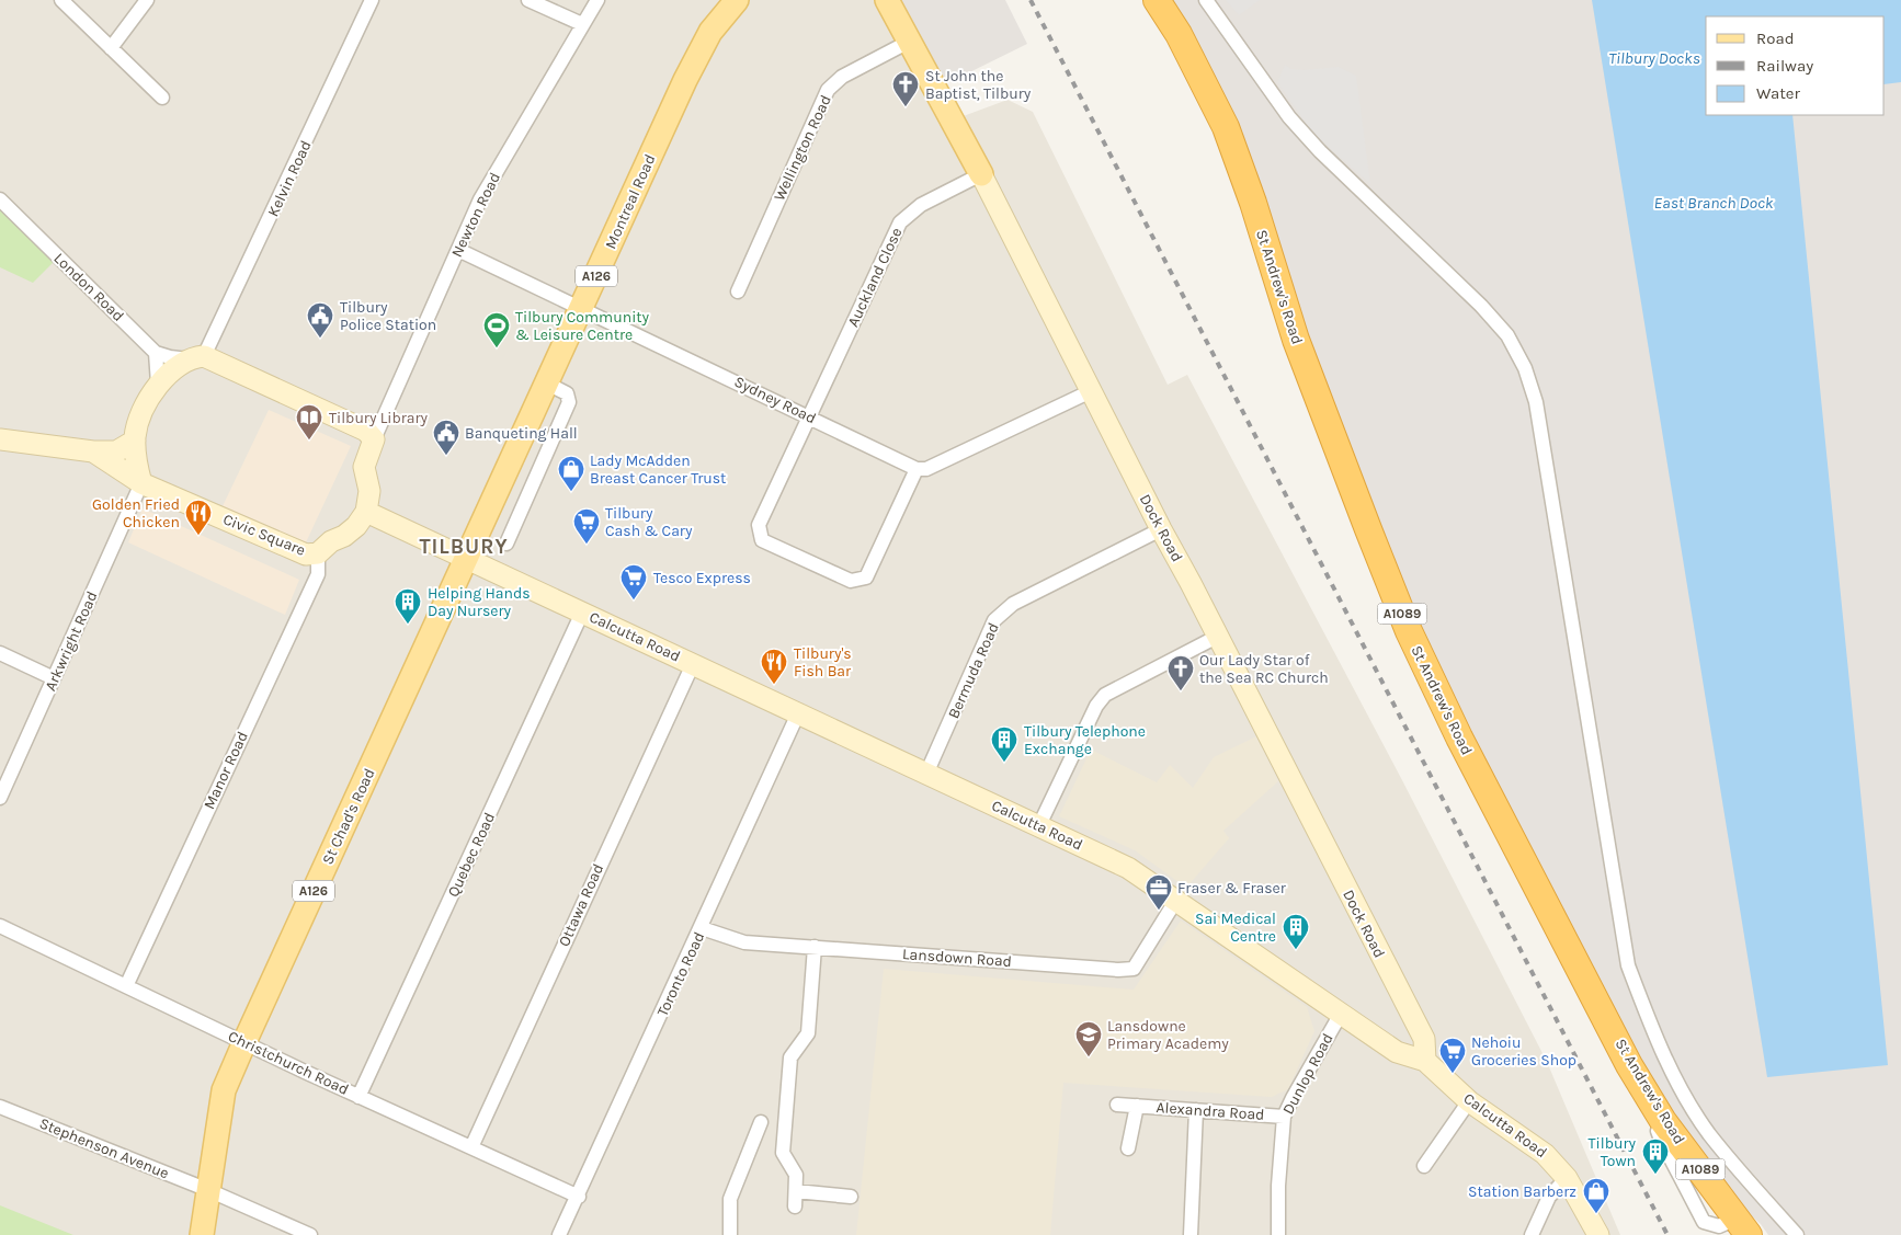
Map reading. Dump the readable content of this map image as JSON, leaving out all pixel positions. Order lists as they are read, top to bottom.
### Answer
{
  "streets": {
    "highway": ["St Andrew's Road", "A1089"],
    "main road": [
      "Montreal Road",
      "A126",
      "Dock Road",
      "St Chad's Road"
    ],
    "street": [
      "Wellington Road",
      "Kelvin Road",
      "Newton Road",
      "Auckland Close",
      "London Road",
      "Sydney Road",
      "Civic Square",
      "Calcutta Road",
      "Arkwright Road",
      "Bermuda Road",
      "Manor Road",
      "Quebec Road",
      "Ottawa Road",
      "Lansdown Road",
      "Toronto Road",
      "Christchurch Road",
      "Dunlop Road",
      "Alexandra Road",
      "Stephenson Avenue"
    ]
  },
  "crossings": [
    ["Wellington Road", "Dock Road"],
    ["Montreal Road", "Sydney Road"],
    ["Montreal Road", "Calcutta Road"],
    ["Montreal Road", "St Chad's Road"],
    ["Newton Road", "Sydney Road"],
    ["Auckland Close", "Sydney Road"],
    ["Auckland Close", "Dock Road"],
    ["Dock Road", "Calcutta Road"],
    ["Dock Road", "Bermuda Road"],
    ["Civic Square", "Arkwright Road"],
    ["Civic Square", "Manor Road"],
    ["Calcutta Road", "Bermuda Road"],
    ["Calcutta Road", "St Chad's Road"],
    ["Calcutta Road", "Quebec Road"],
    ["Calcutta Road", "Ottawa Road"],
    ["Calcutta Road", "Lansdown Road"],
    ["Calcutta Road", "Toronto Road"],
    ["Calcutta Road", "Dunlop Road"],
    ["Manor Road", "Christchurch Road"],
    ["St Chad's Road", "Christchurch Road"],
    ["St Chad's Road", "Stephenson Avenue"],
    ["Quebec Road", "Christchurch Road"],
    ["Ottawa Road", "Christchurch Road"],
    ["Lansdown Road", "Toronto Road"],
    ["Toronto Road", "Christchurch Road"],
    ["Dunlop Road", "Alexandra Road"]
  ],
  "districts": ["TILBURY"],
  "water": ["Tilbury Docks", "East Branch Dock"],
  "places": {
    "church": ["St John the Baptist, Tilbury", "Our Lady Star of the Sea RC Church"],
    "public building": ["Tilbury Police Station", "Banqueting Hall"],
    "sports": ["Tilbury Community & Leisure Centre"],
    "library": ["Tilbury Library"],
    "shop": ["Lady McAdden Breast Cancer Trust", "Station Barberz"],
    "restaurant": ["Golden Fried Chicken", "Tilbury's Fish Bar"],
    "supermarket": ["Tilbury Cash & Cary", "Tesco Express", "Nehoiu Groceries Shop"],
    "building": [
      "Helping Hands Day Nursery",
      "Tilbury Telephone Exchange",
      "Sai Medical Centre",
      "Tilbury Town"
    ],
    "office": ["Fraser & Fraser"],
    "school or university": ["Lansdowne Primary Academy"]
  },
  "legend": ["Road", "Railway", "Water"]
}
